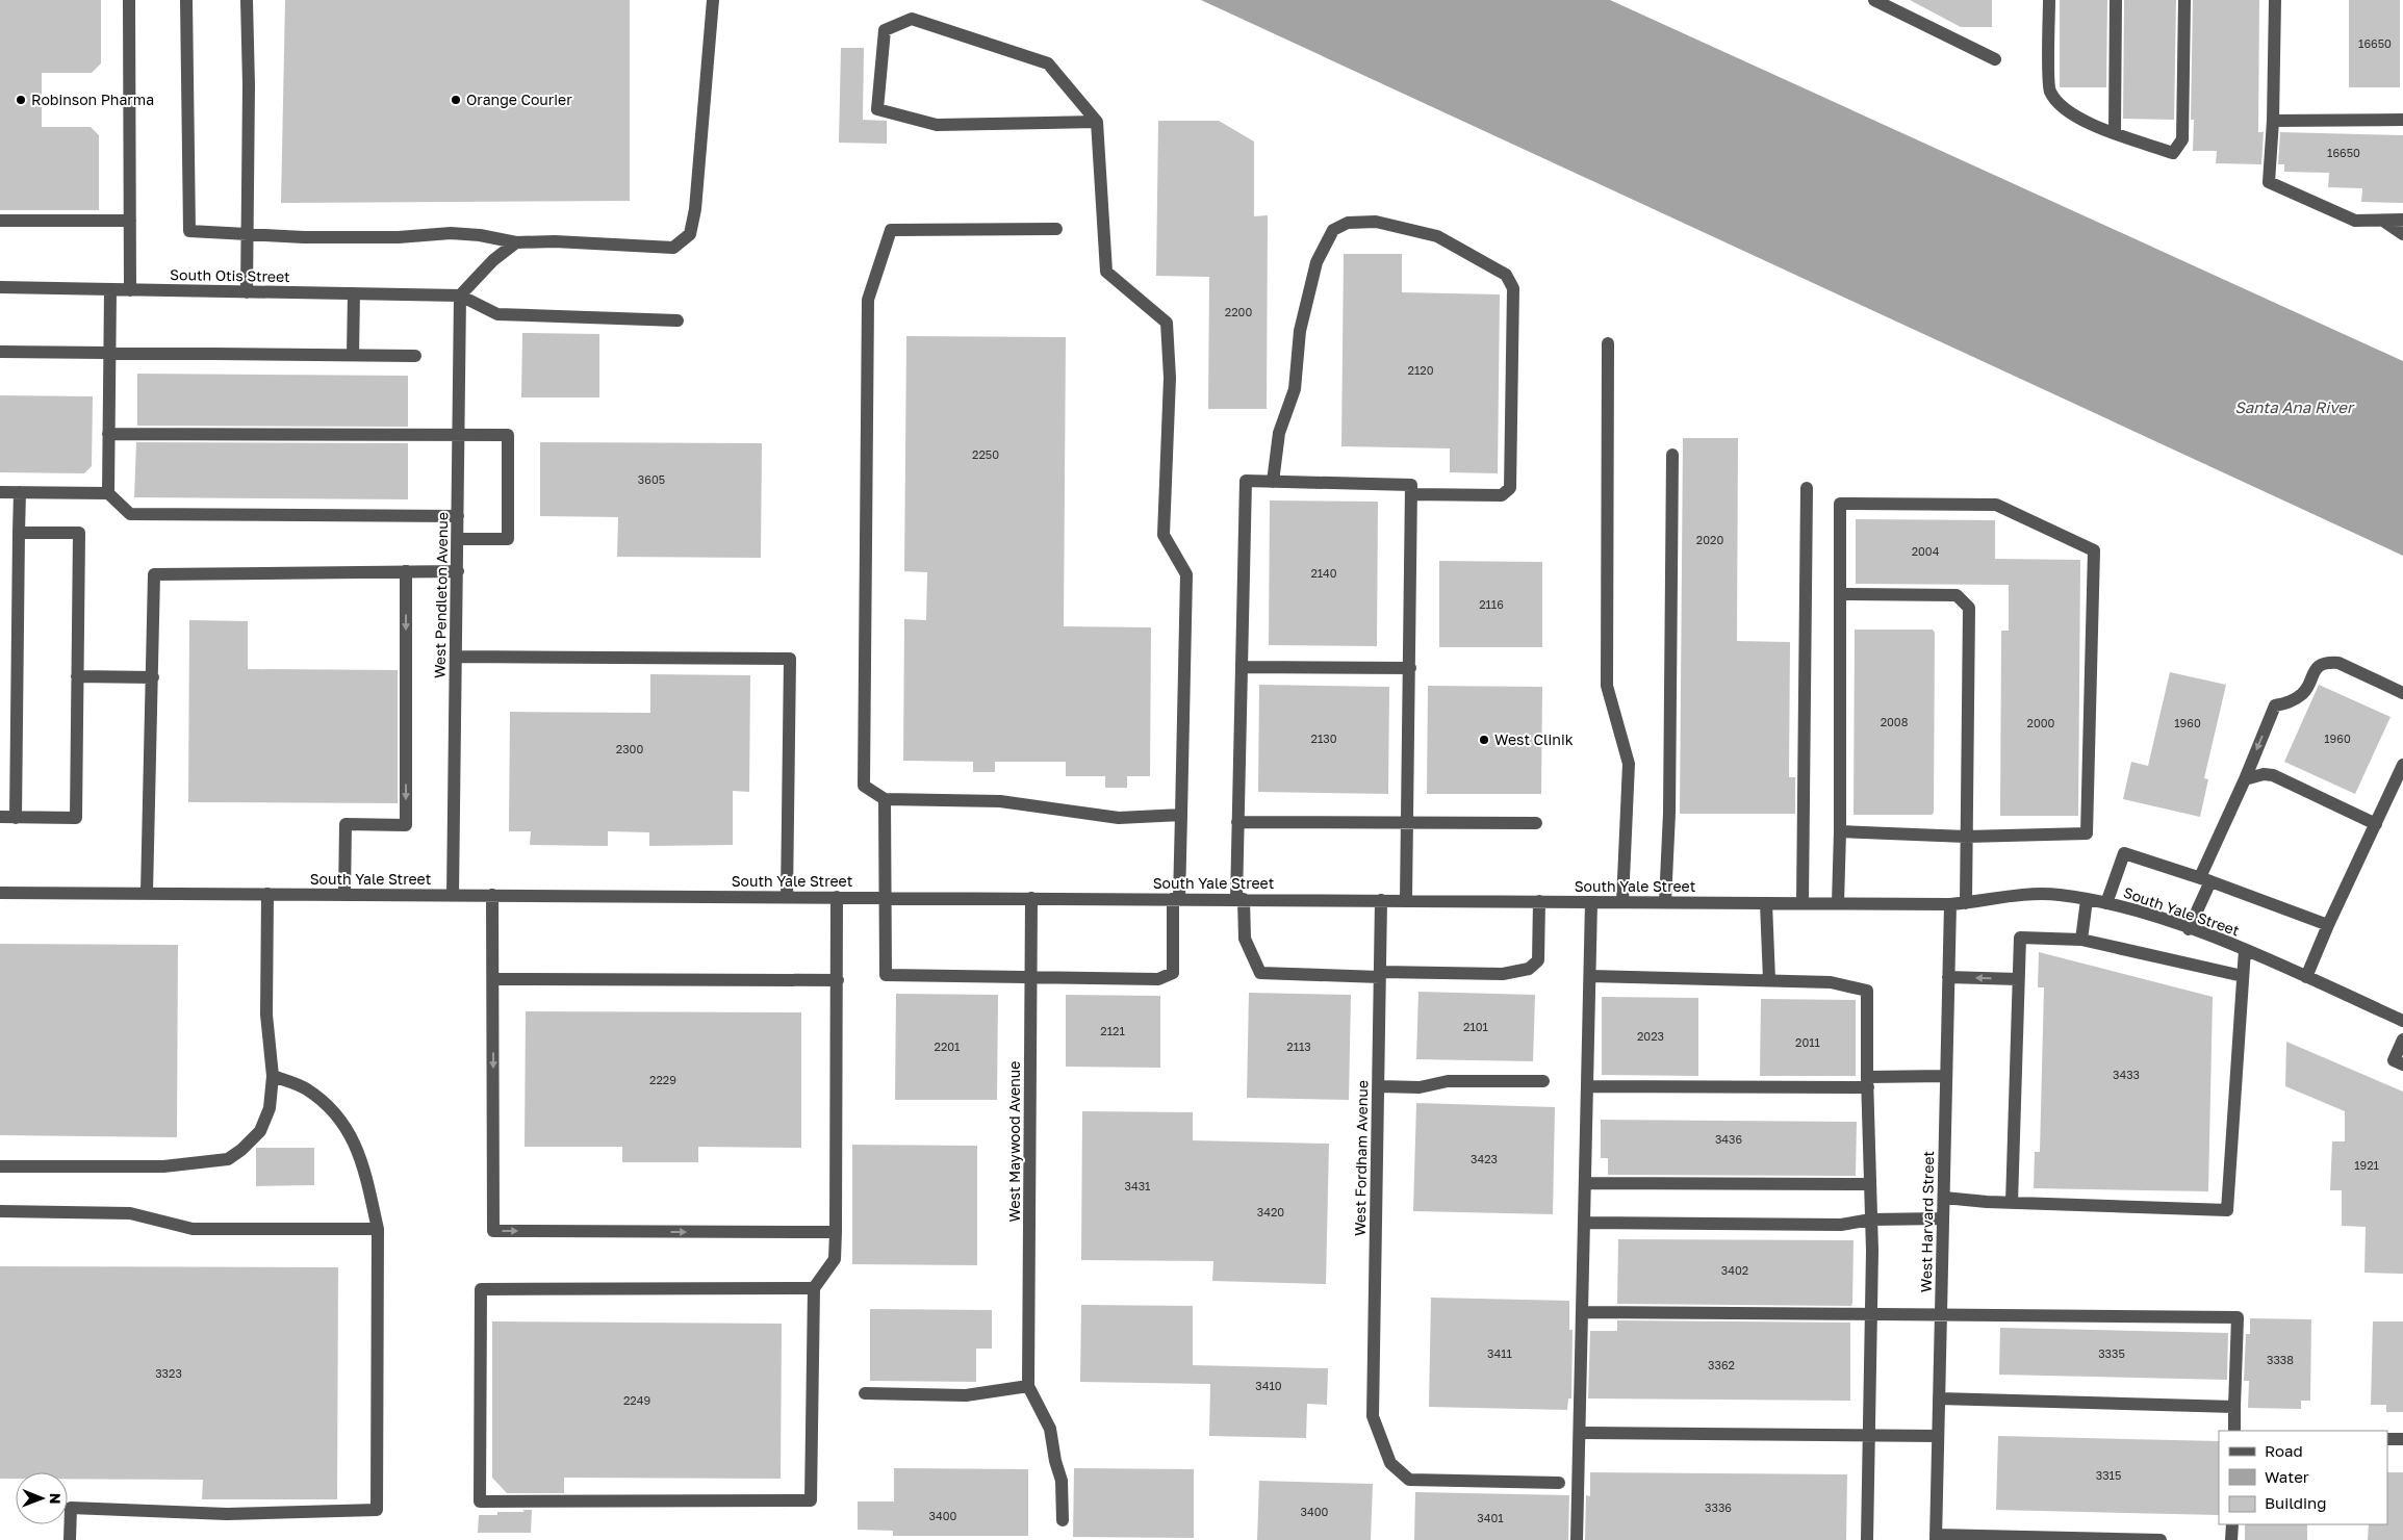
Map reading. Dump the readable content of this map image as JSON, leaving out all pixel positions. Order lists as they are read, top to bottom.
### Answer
{
  "streets": {
    "street": [
      "South Otis Street",
      "West Pendleton Avenue",
      "South Yale Street",
      "West Maywood Avenue",
      "West Fordham Avenue",
      "West Harvard Street"
    ]
  },
  "crossings": [
    ["South Otis Street", "West Pendleton Avenue"],
    ["West Pendleton Avenue", "South Yale Street"],
    ["South Yale Street", "West Maywood Avenue"],
    ["South Yale Street", "West Fordham Avenue"],
    ["South Yale Street", "West Harvard Street"]
  ],
  "water": ["Santa Ana River"],
  "places": ["Robinson Pharma", "Orange Courier", "West Clinik"],
  "house_numbers": [
    "16650",
    "16650",
    "2200",
    "2120",
    "2250",
    "3605",
    "2020",
    "2004",
    "2140",
    "2116",
    "2008",
    "2000",
    "1960",
    "2130",
    "1960",
    "2300",
    "2101",
    "2121",
    "2023",
    "2011",
    "2201",
    "2113",
    "3433",
    "2229",
    "3436",
    "3423",
    "1921",
    "3431",
    "3420",
    "3402",
    "3411",
    "3335",
    "3338",
    "3362",
    "3323",
    "3410",
    "2249",
    "3315",
    "3336",
    "3400",
    "3400",
    "3401"
  ],
  "legend": ["Road", "Water", "Building"],
  "north": "right"
}
